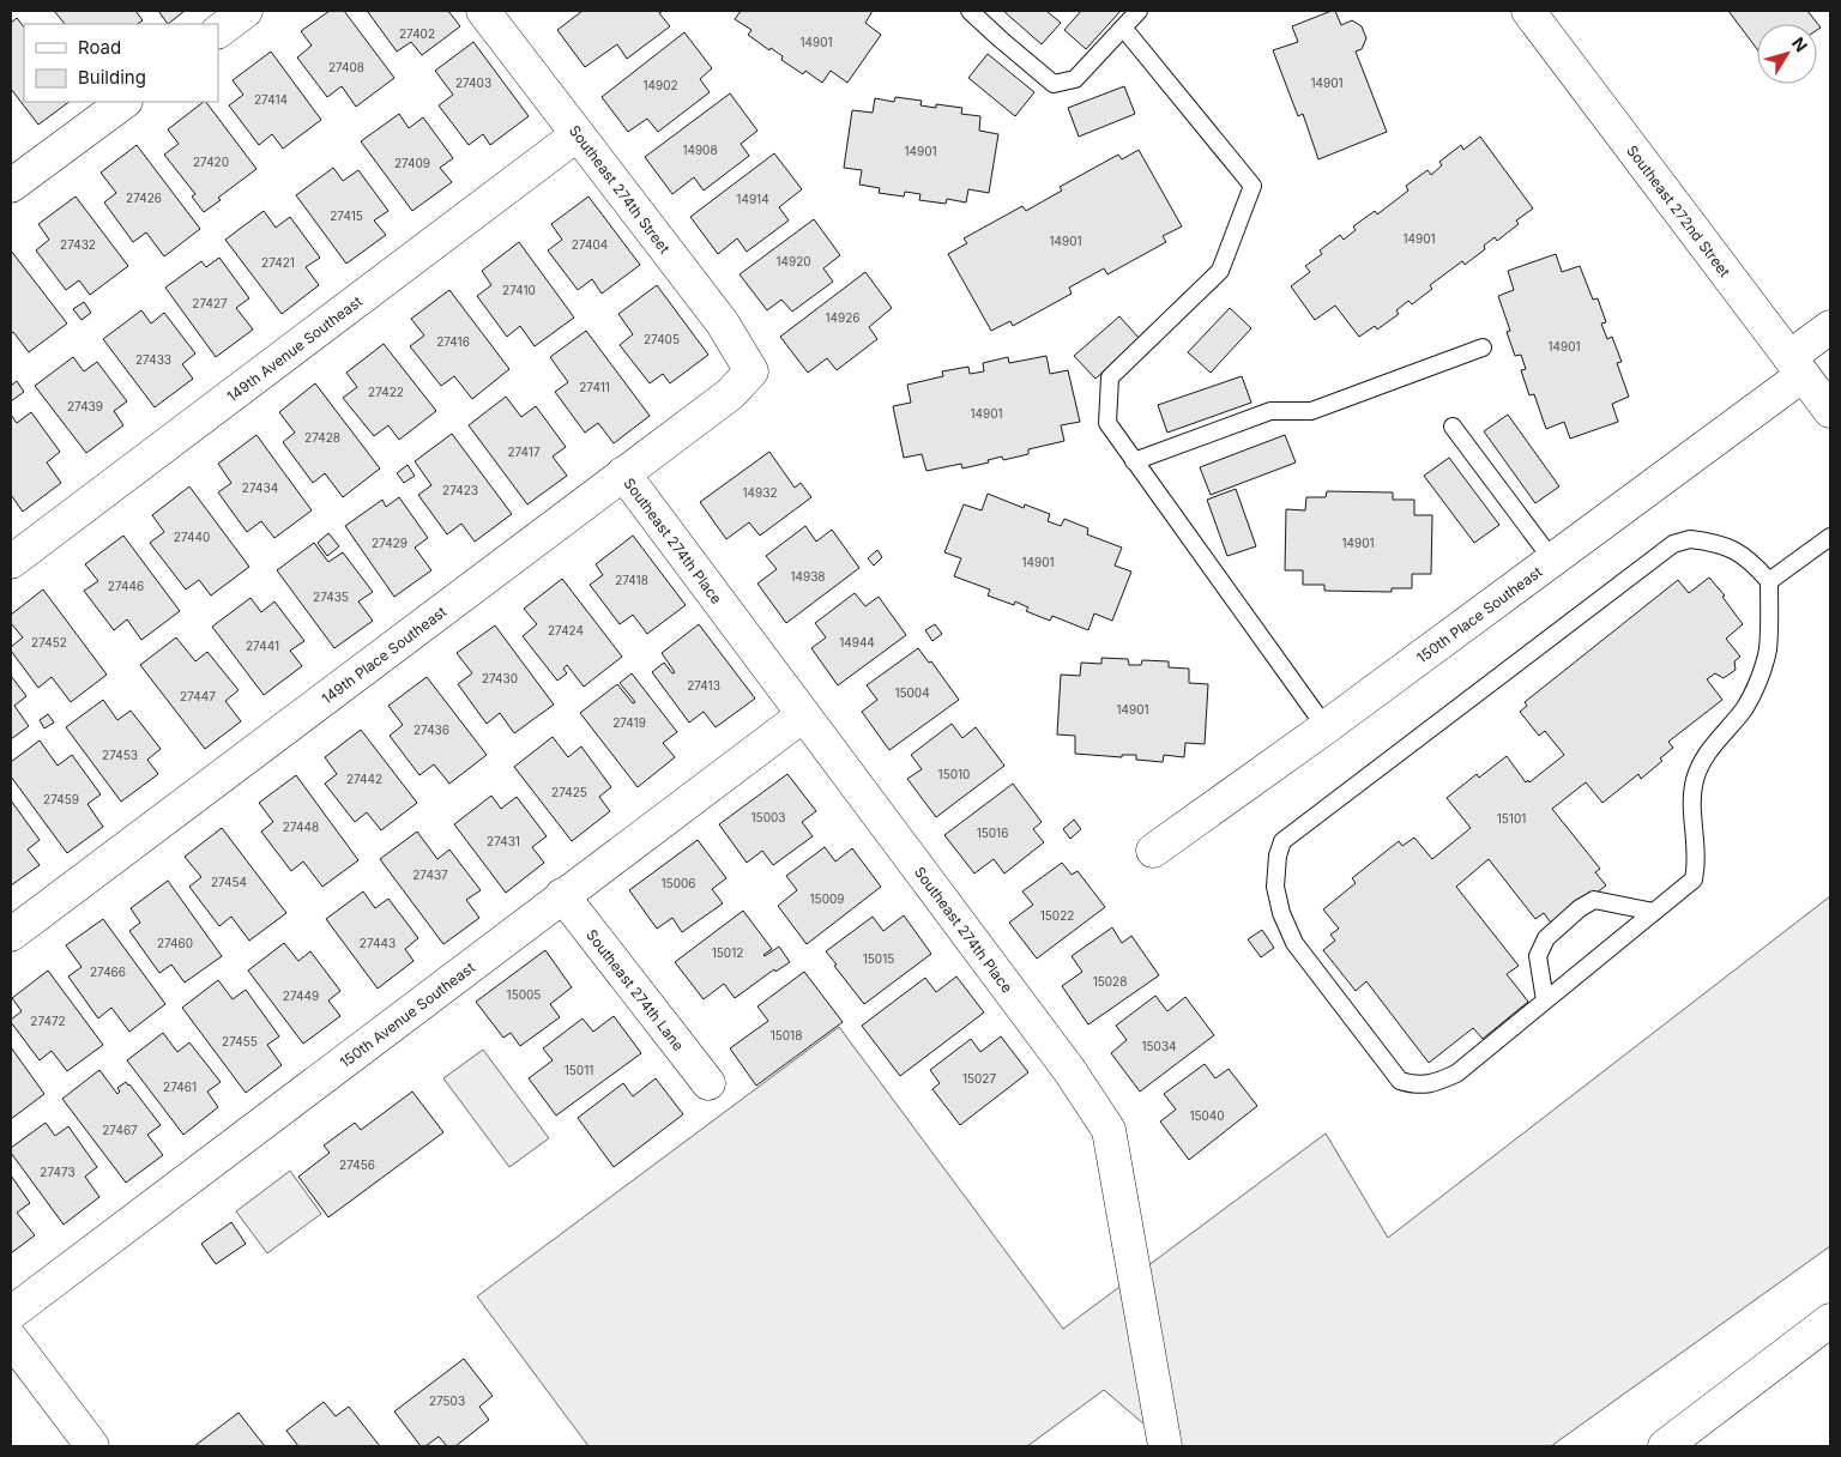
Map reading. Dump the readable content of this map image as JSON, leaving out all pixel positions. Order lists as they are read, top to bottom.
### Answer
{
  "streets": {
    "street": [
      "Southeast 274th Street",
      "Southeast 272nd Street",
      "149th Avenue Southeast",
      "Southeast 274th Place",
      "150th Place Southeast",
      "149th Place Southeast",
      "Southeast 274th Lane",
      "150th Avenue Southeast"
    ]
  },
  "crossings": [
    ["Southeast 274th Street", "149th Avenue Southeast"],
    ["Southeast 274th Street", "149th Place Southeast"],
    ["Southeast 272nd Street", "150th Place Southeast"],
    ["Southeast 274th Place", "149th Place Southeast"],
    ["Southeast 274th Place", "150th Avenue Southeast"],
    ["Southeast 274th Lane", "150th Avenue Southeast"]
  ],
  "house_numbers": [
    "27402",
    "14901",
    "27408",
    "27403",
    "14901",
    "14902",
    "27414",
    "14908",
    "14901",
    "27420",
    "27409",
    "27426",
    "14914",
    "27415",
    "14901",
    "14901",
    "27432",
    "27404",
    "14920",
    "27421",
    "27410",
    "27427",
    "14926",
    "27405",
    "27416",
    "14901",
    "27433",
    "27411",
    "27422",
    "27439",
    "14901",
    "27428",
    "27417",
    "27434",
    "27423",
    "14932",
    "27440",
    "27429",
    "14901",
    "14901",
    "14938",
    "27418",
    "27446",
    "27435",
    "27424",
    "27452",
    "14944",
    "27441",
    "27430",
    "27413",
    "15004",
    "27447",
    "14901",
    "27419",
    "27436",
    "27453",
    "15010",
    "27442",
    "27425",
    "27459",
    "15003",
    "15101",
    "27448",
    "15016",
    "27431",
    "27437",
    "27454",
    "15006",
    "15009",
    "15022",
    "27460",
    "27443",
    "15012",
    "15015",
    "27466",
    "15028",
    "15005",
    "27449",
    "27472",
    "15018",
    "27455",
    "15034",
    "15011",
    "15027",
    "27461",
    "15040",
    "27467",
    "27456",
    "27473",
    "27503"
  ],
  "legend": ["Road", "Building"],
  "north": "top right"
}
